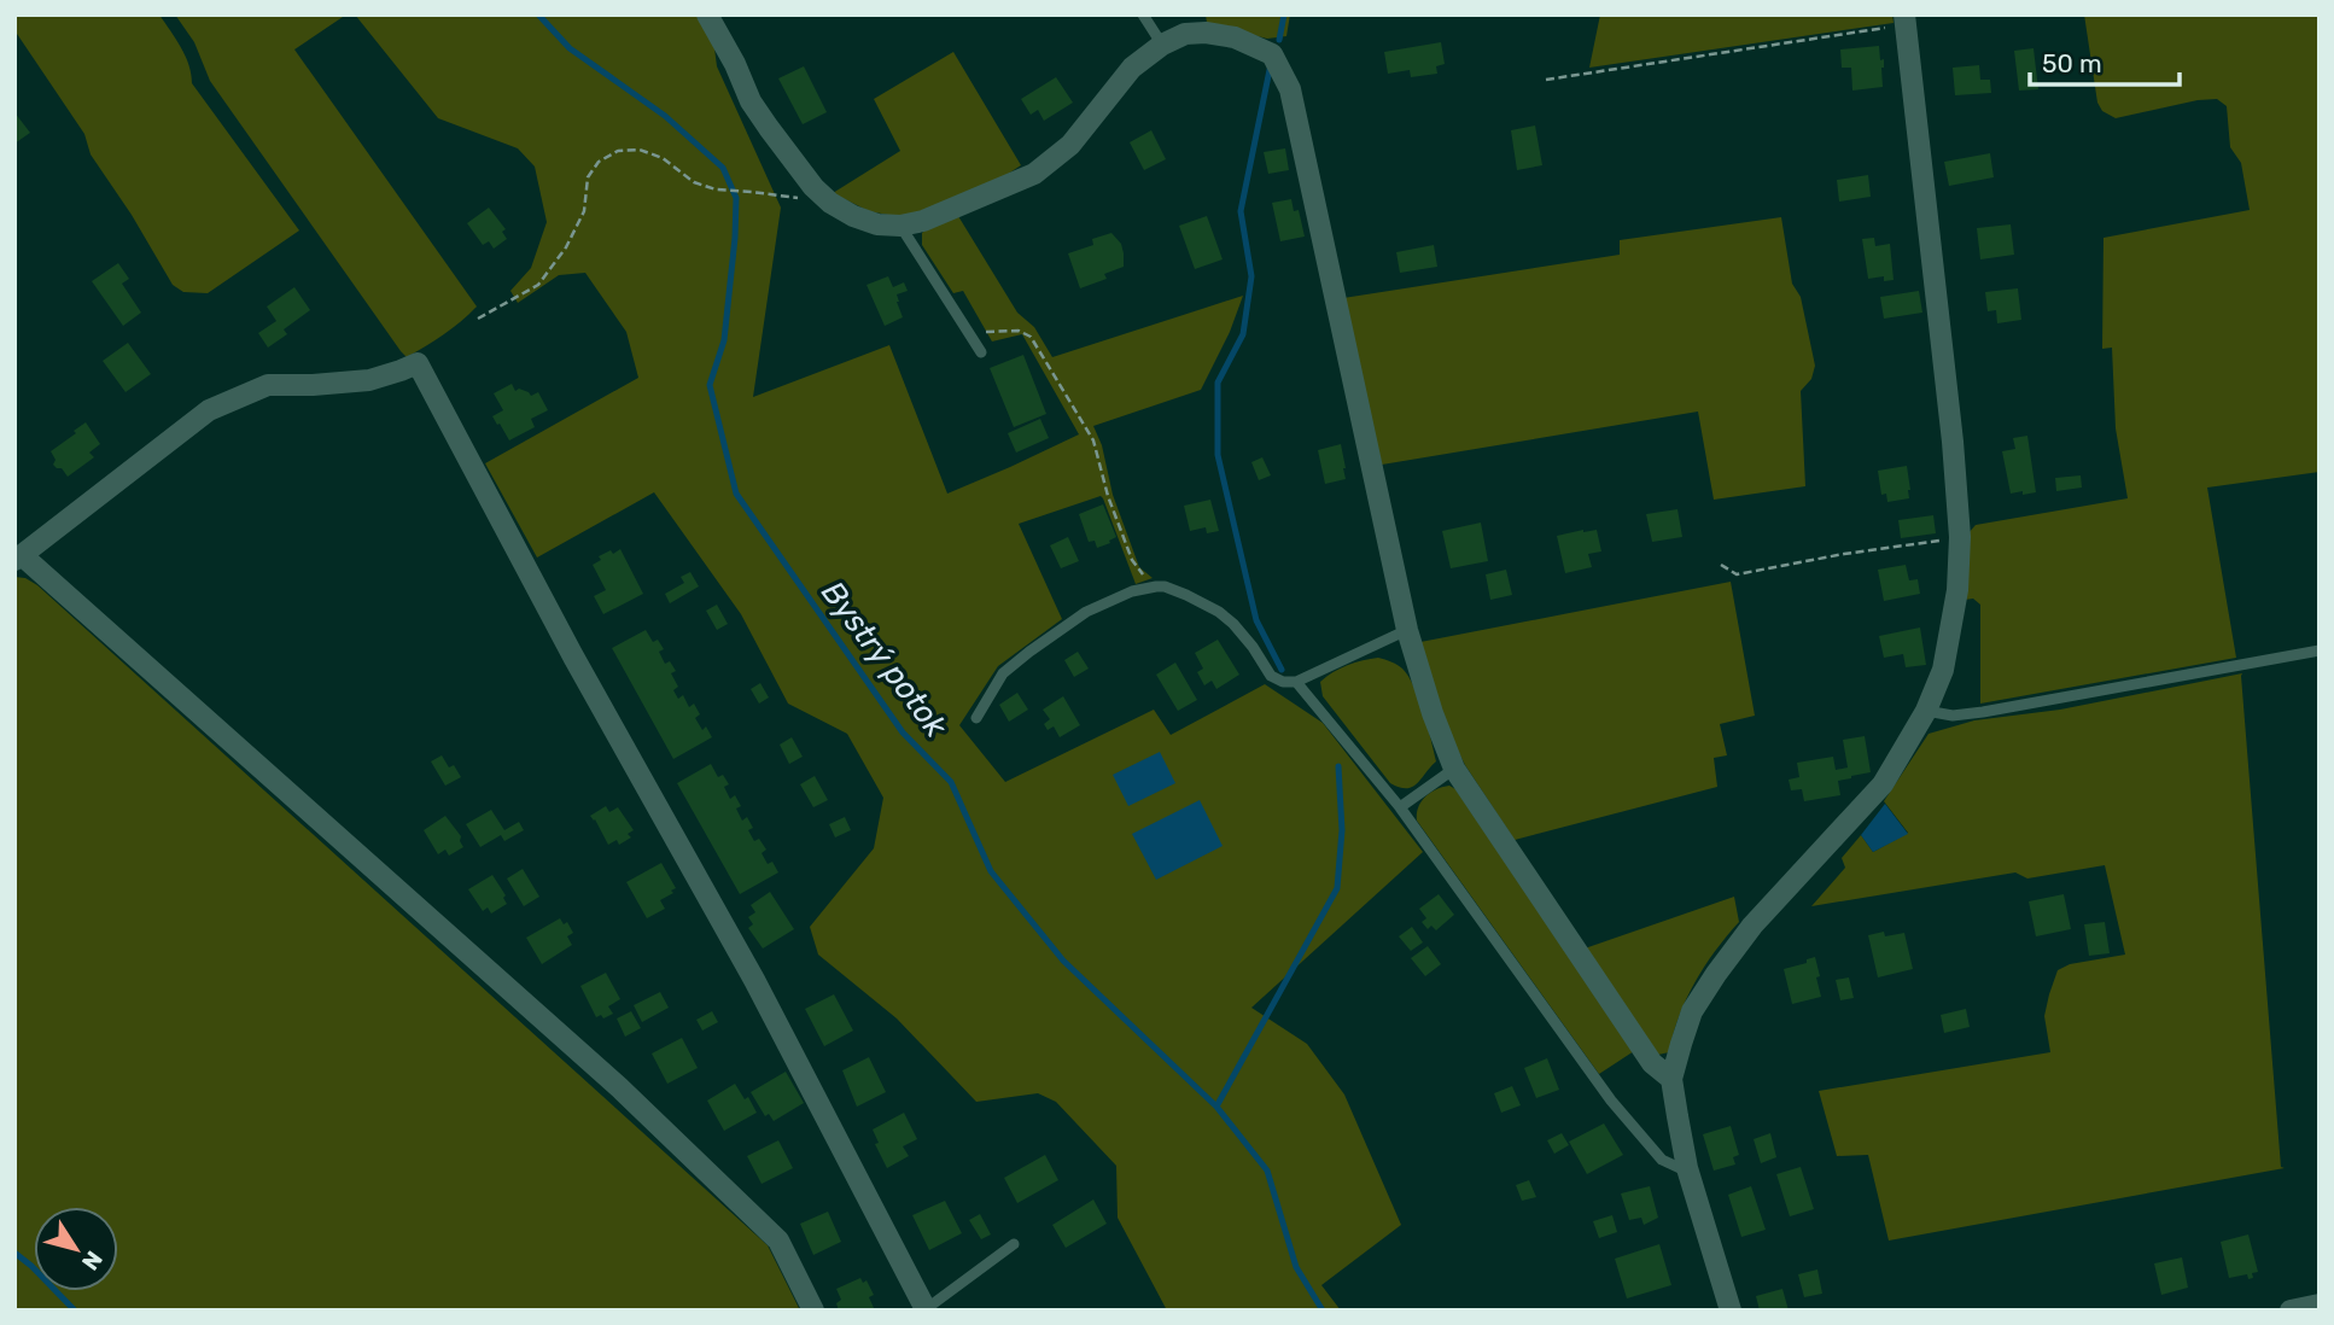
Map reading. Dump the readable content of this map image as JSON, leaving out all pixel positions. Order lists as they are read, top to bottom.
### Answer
{
  "water": ["Bystrý potok"],
  "scale_bar": "50 m",
  "north": "bottom right"
}
